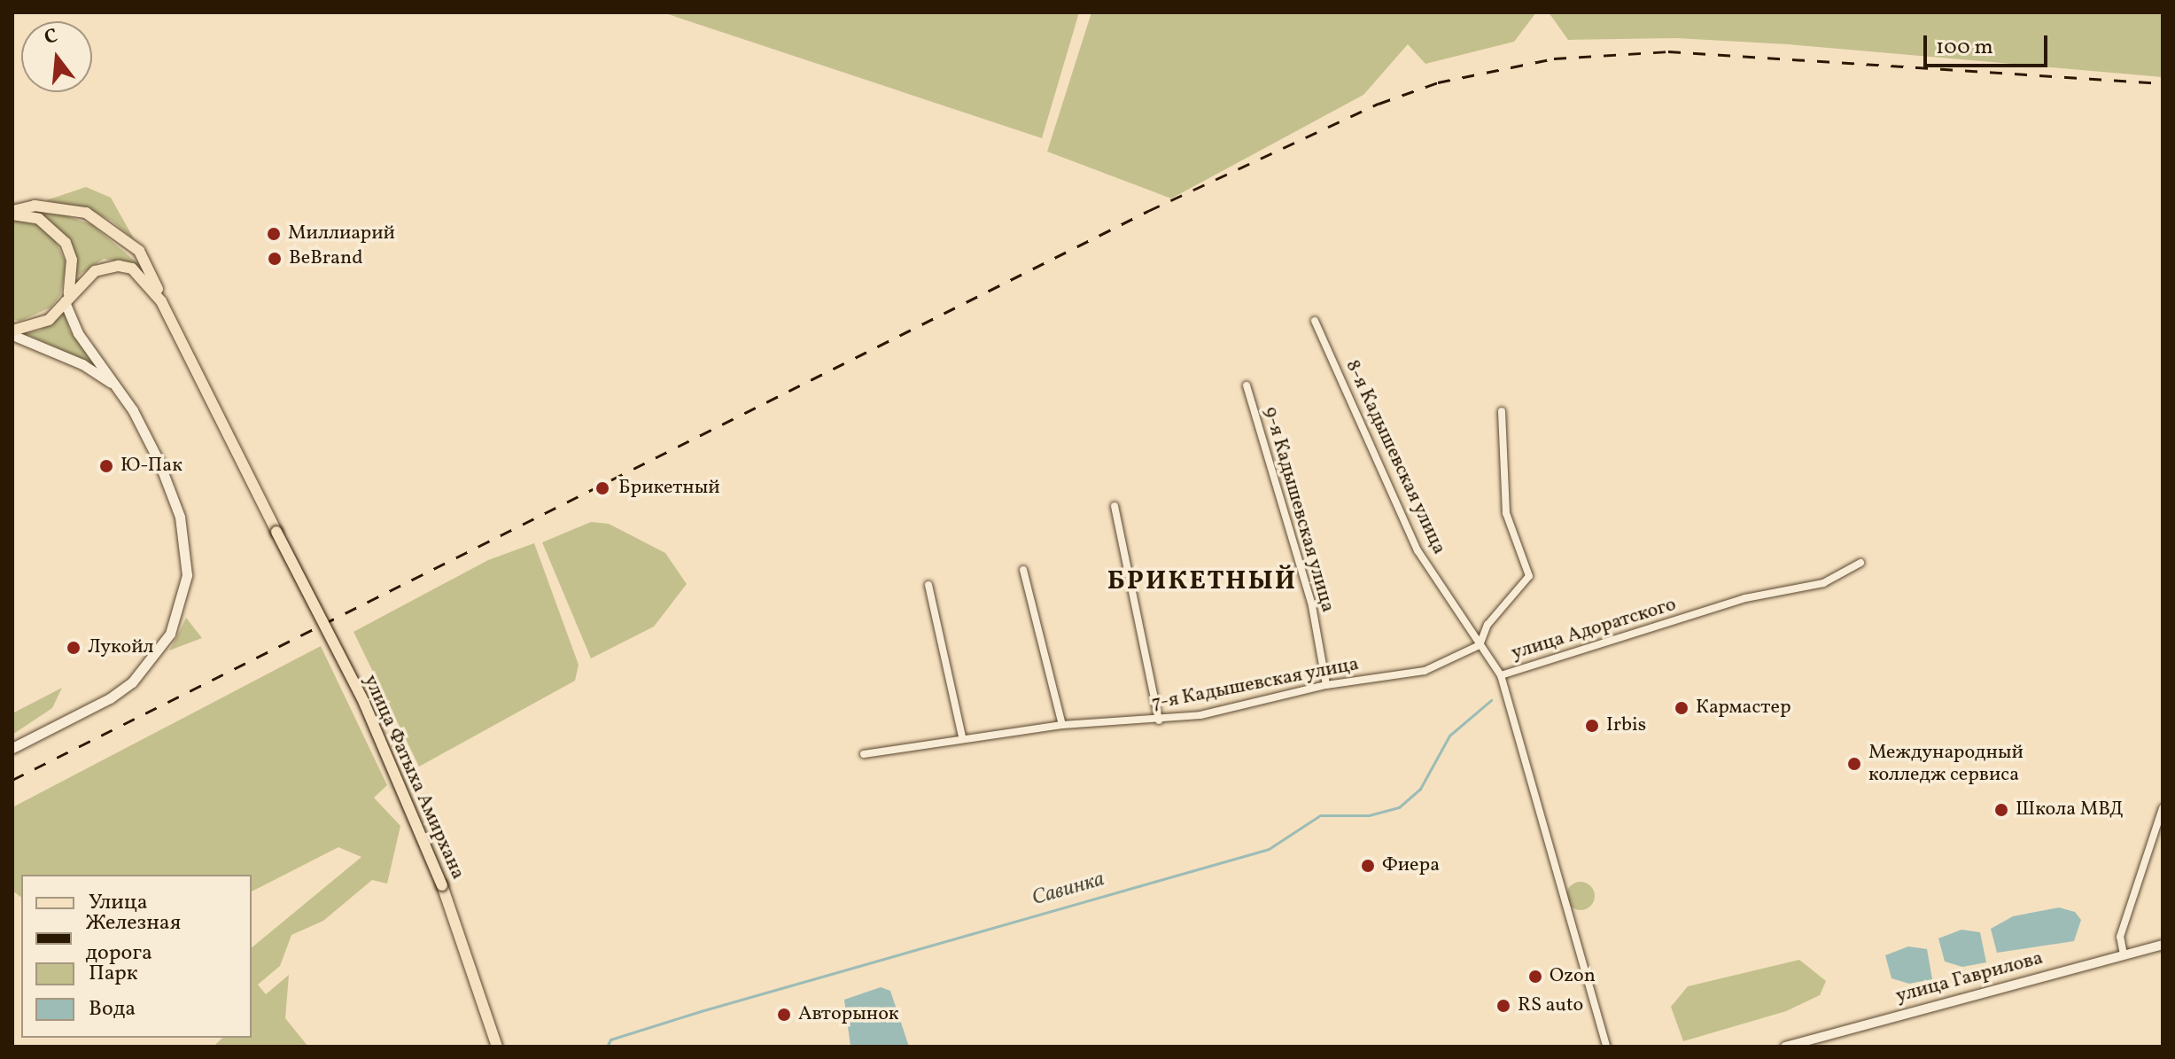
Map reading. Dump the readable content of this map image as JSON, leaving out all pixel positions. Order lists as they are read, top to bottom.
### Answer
{
  "streets": {
    "main road": ["улица Фатыха Амирхана"],
    "street": [
      "8-я Кадышевская улица",
      "9-я Кадышевская улица",
      "улица Адоратского",
      "7-я Кадышевская улица",
      "улица Гаврилова"
    ]
  },
  "crossings": [
    ["8-я Кадышевская улица", "улица Адоратского"],
    ["8-я Кадышевская улица", "7-я Кадышевская улица"],
    ["9-я Кадышевская улица", "7-я Кадышевская улица"]
  ],
  "districts": ["БРИКЕТНЫЙ"],
  "water": ["Савинка"],
  "places": [
    "Миллиарий",
    "BeBrand",
    "Ю-Пак",
    "Брикетный",
    "Лукойл",
    "Кармастер",
    "Irbis",
    "Международный колледж сервиса",
    "Школа МВД",
    "Фиера",
    "Ozon",
    "RS auto",
    "Авторынок"
  ],
  "legend": [
    "Улица",
    "Железная дорога",
    "Парк",
    "Вода"
  ],
  "scale_bar": "100 m",
  "north": "top"
}
